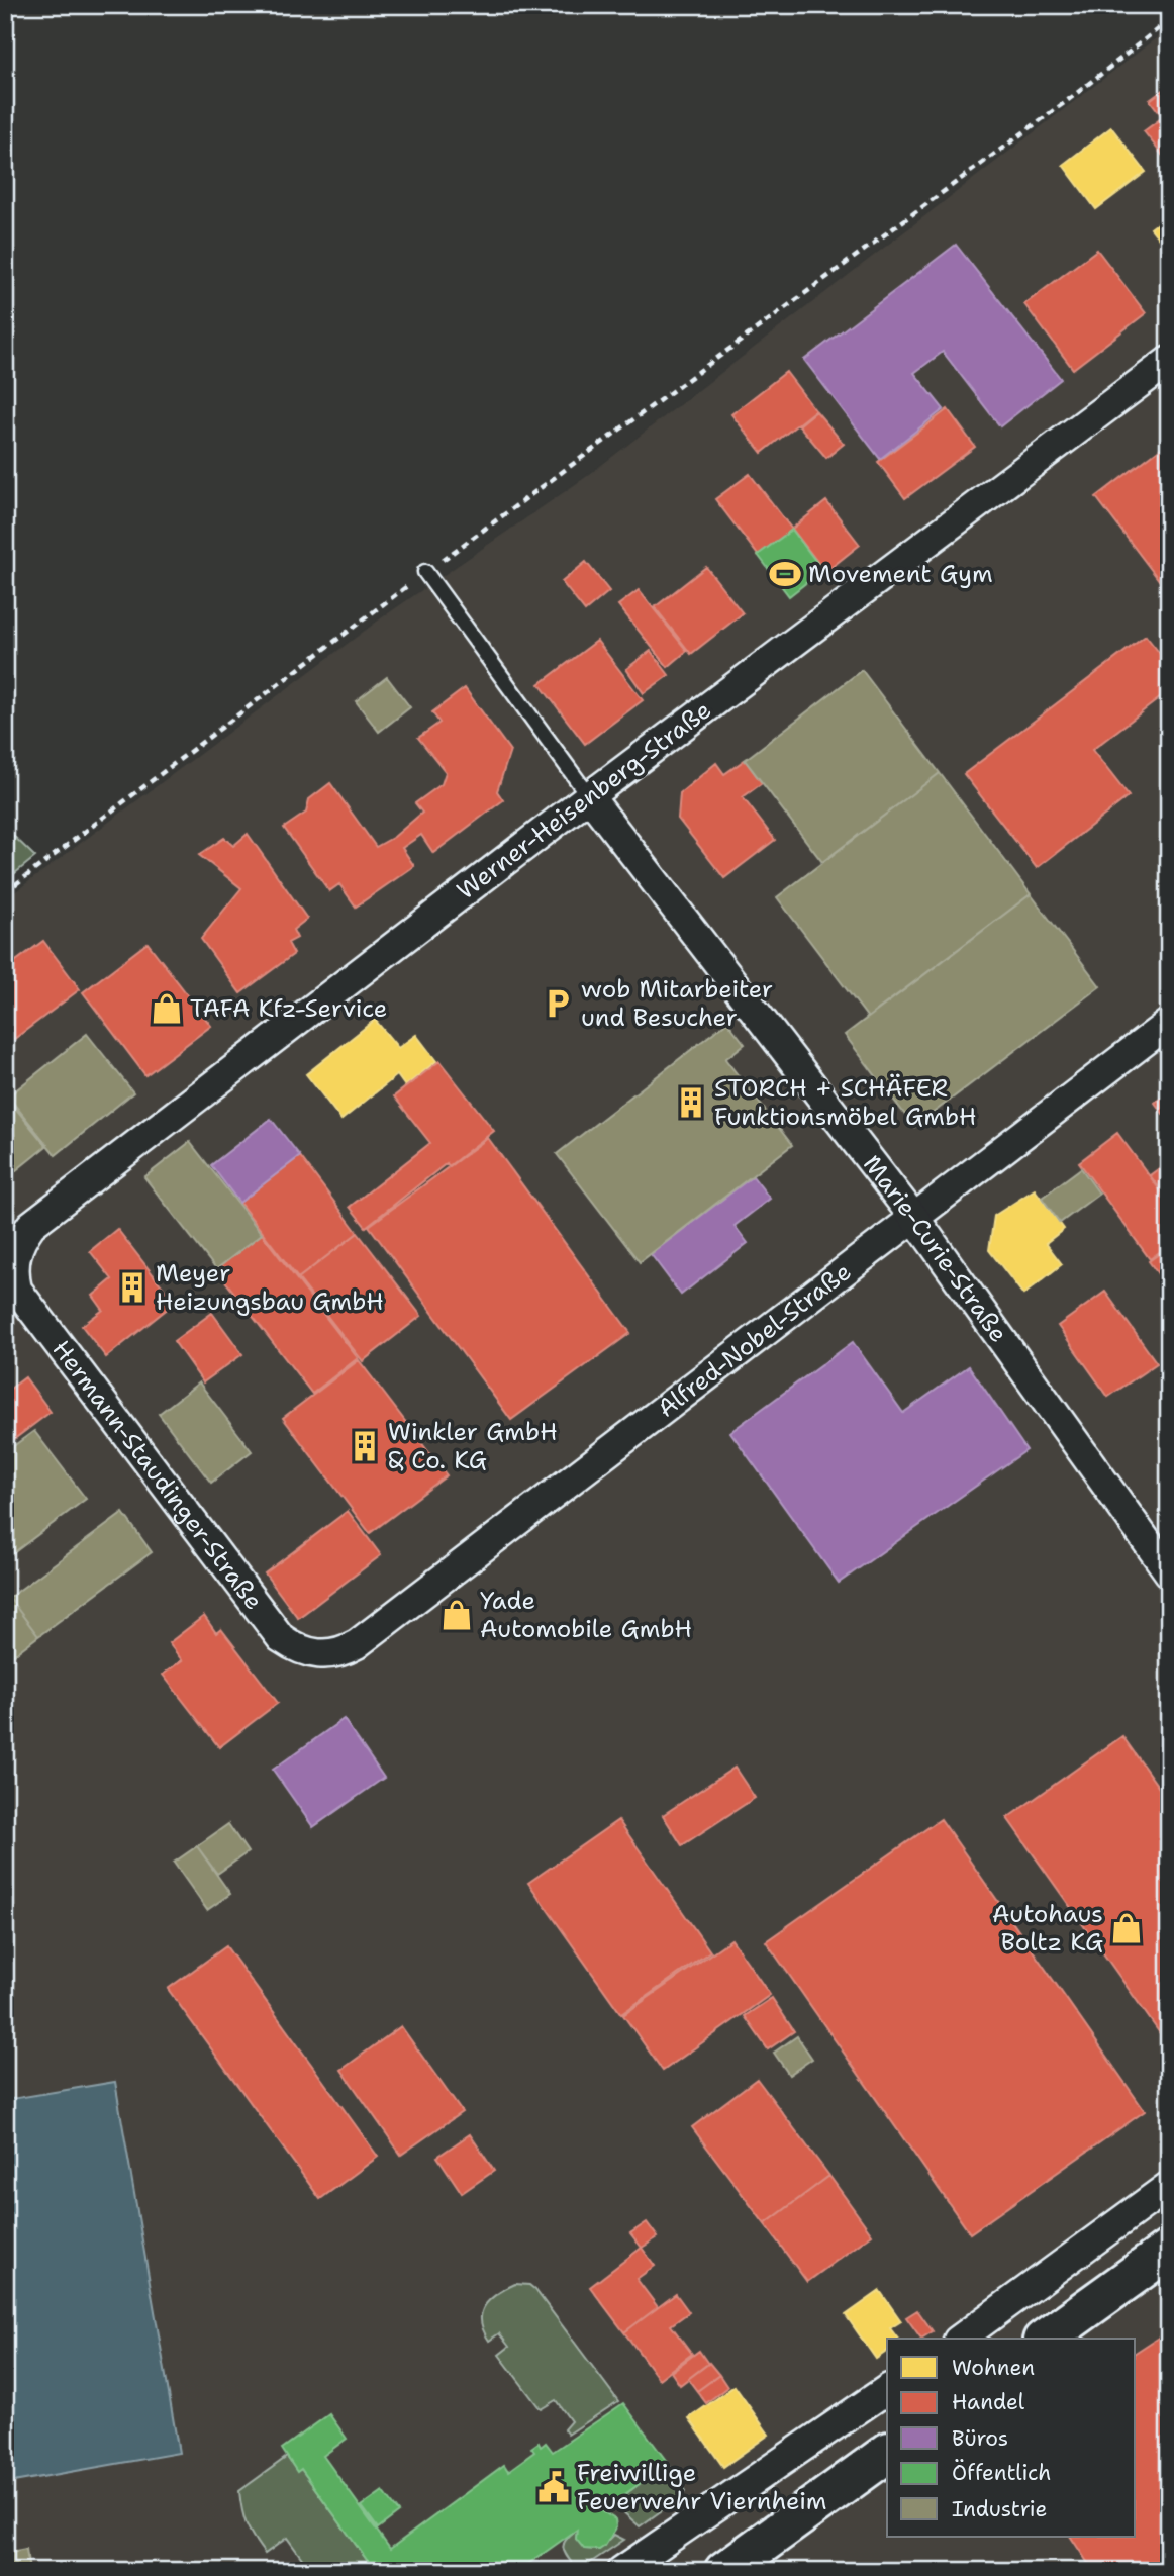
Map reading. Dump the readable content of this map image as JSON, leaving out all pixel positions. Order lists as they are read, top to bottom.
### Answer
{
  "streets": {
    "street": [
      "Werner-Heisenberg-Straße",
      "Marie-Curie-Straße",
      "Alfred-Nobel-Straße",
      "Hermann-Staudinger-Straße"
    ]
  },
  "crossings": [
    ["Werner-Heisenberg-Straße", "Marie-Curie-Straße"],
    ["Werner-Heisenberg-Straße", "Hermann-Staudinger-Straße"],
    ["Marie-Curie-Straße", "Alfred-Nobel-Straße"],
    ["Alfred-Nobel-Straße", "Hermann-Staudinger-Straße"]
  ],
  "places": {
    "sports": ["Movement Gym"],
    "parking": ["wob Mitarbeiter und Besucher"],
    "shop": ["TAFA Kfz-Service", "Yade Automobile GmbH", "Autohaus Boltz KG"],
    "building": ["STORCH + SCHÄFER Funktionsmöbel GmbH", "Meyer Heizungsbau GmbH", "Winkler GmbH & Co. KG"],
    "public building": ["Freiwillige Feuerwehr Viernheim"]
  },
  "legend": [
    "Wohnen",
    "Handel",
    "Büros",
    "Öffentlich",
    "Industrie"
  ]
}
